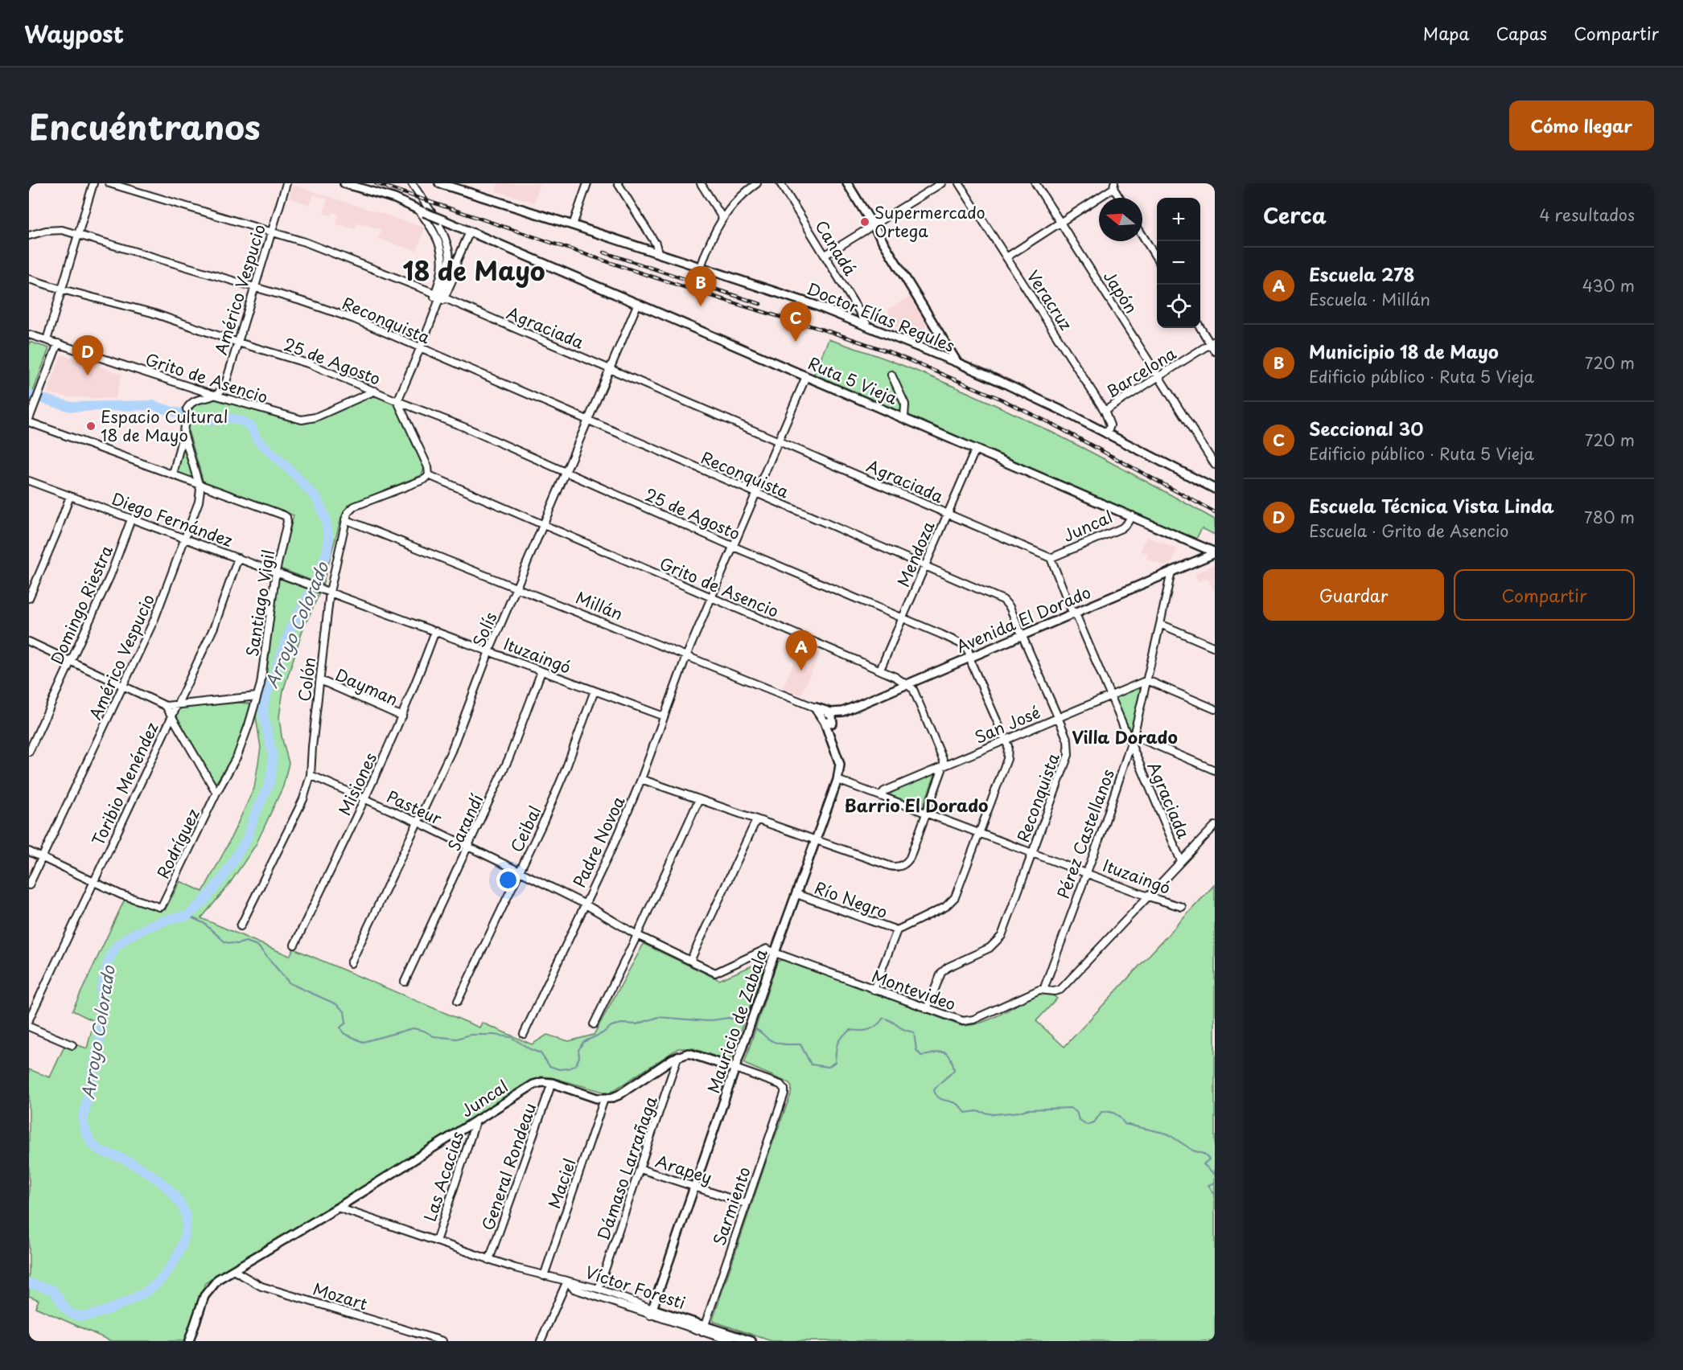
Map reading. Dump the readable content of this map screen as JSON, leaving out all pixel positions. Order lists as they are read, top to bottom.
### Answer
{
  "streets": {
    "street": [
      "Canadá",
      "Américo Vespucio",
      "Japón",
      "Veracruz",
      "Doctor Elías Regules",
      "Reconquista",
      "Agraciada",
      "25 de Agosto",
      "Barcelona",
      "Grito de Asencio",
      "Ruta 5 Vieja",
      "Diego Fernández",
      "Juncal",
      "Mendoza",
      "Santiago Vigil",
      "Domingo Riestra",
      "Millán",
      "Avenida El Dorado",
      "Solís",
      "Ituzaingó",
      "Colón",
      "Dayman",
      "San José",
      "Toribio Menéndez",
      "Misiones",
      "Pasteur",
      "Sarandí",
      "Ceibal",
      "Pérez Castellanos",
      "Padre Novoa",
      "Rodríguez",
      "Río Negro",
      "Montevideo",
      "Mauricio de Zabala",
      "General Rondeau",
      "Dámaso Larrañaga",
      "Arapey",
      "Las Acacias",
      "Maciel",
      "Sarmiento",
      "Víctor Foresti",
      "Mozart"
    ]
  },
  "crossings": [
    ["Canadá", "Doctor Elías Regules"],
    ["Américo Vespucio", "Reconquista"],
    ["Américo Vespucio", "25 de Agosto"],
    ["Américo Vespucio", "Grito de Asencio"],
    ["Américo Vespucio", "Diego Fernández"],
    ["Américo Vespucio", "Santiago Vigil"],
    ["Japón", "Barcelona"],
    ["Veracruz", "Doctor Elías Regules"],
    ["Veracruz", "Barcelona"],
    ["Reconquista", "Mendoza"],
    ["Reconquista", "Avenida El Dorado"],
    ["Reconquista", "Solís"],
    ["Reconquista", "Ituzaingó"],
    ["Reconquista", "San José"],
    ["Reconquista", "Montevideo"],
    ["Agraciada", "Juncal"],
    ["Agraciada", "Mendoza"],
    ["Agraciada", "Avenida El Dorado"],
    ["Agraciada", "Solís"],
    ["Agraciada", "San José"],
    ["Agraciada", "Pérez Castellanos"],
    ["Agraciada", "Montevideo"],
    ["25 de Agosto", "Grito de Asencio"],
    ["25 de Agosto", "Mendoza"],
    ["25 de Agosto", "Avenida El Dorado"],
    ["25 de Agosto", "Solís"],
    ["25 de Agosto", "Ituzaingó"],
    ["25 de Agosto", "San José"],
    ["25 de Agosto", "Río Negro"],
    ["Grito de Asencio", "Mendoza"],
    ["Grito de Asencio", "Avenida El Dorado"],
    ["Grito de Asencio", "Solís"],
    ["Grito de Asencio", "San José"],
    ["Ruta 5 Vieja", "Juncal"],
    ["Ruta 5 Vieja", "Mendoza"],
    ["Ruta 5 Vieja", "Avenida El Dorado"],
    ["Ruta 5 Vieja", "Solís"],
    ["Diego Fernández", "Santiago Vigil"],
    ["Diego Fernández", "Domingo Riestra"],
    ["Diego Fernández", "Ituzaingó"],
    ["Diego Fernández", "Toribio Menéndez"],
    ["Juncal", "General Rondeau"],
    ["Juncal", "Las Acacias"],
    ["Juncal", "Maciel"],
    ["Juncal", "Mozart"],
    ["Santiago Vigil", "Rodríguez"],
    ["Millán", "Avenida El Dorado"],
    ["Millán", "Solís"],
    ["Millán", "Colón"],
    ["Millán", "Padre Novoa"],
    ["Millán", "Mauricio de Zabala"],
    ["Avenida El Dorado", "Pérez Castellanos"],
    ["Solís", "Ituzaingó"],
    ["Solís", "Pasteur"],
    ["Ituzaingó", "Colón"],
    ["Ituzaingó", "San José"],
    ["Ituzaingó", "Misiones"],
    ["Ituzaingó", "Sarandí"],
    ["Ituzaingó", "Ceibal"],
    ["Ituzaingó", "Pérez Castellanos"],
    ["Ituzaingó", "Padre Novoa"],
    ["Ituzaingó", "Montevideo"],
    ["Ituzaingó", "Mauricio de Zabala"],
    ["Colón", "Dayman"],
    ["Colón", "Pasteur"],
    ["Dayman", "Misiones"],
    ["San José", "Pérez Castellanos"],
    ["Toribio Menéndez", "Rodríguez"],
    ["Misiones", "Pasteur"],
    ["Pasteur", "Sarandí"],
    ["Pasteur", "Ceibal"],
    ["Pasteur", "Padre Novoa"],
    ["Pasteur", "Montevideo"],
    ["Pérez Castellanos", "Montevideo"],
    ["Padre Novoa", "Montevideo"],
    ["Río Negro", "Mauricio de Zabala"],
    ["Montevideo", "Mauricio de Zabala"],
    ["Mauricio de Zabala", "Arapey"],
    ["Mauricio de Zabala", "Sarmiento"],
    ["Mauricio de Zabala", "Víctor Foresti"],
    ["Dámaso Larrañaga", "Arapey"],
    ["Dámaso Larrañaga", "Víctor Foresti"],
    ["Arapey", "Sarmiento"],
    ["Sarmiento", "Víctor Foresti"]
  ],
  "districts": ["18 de Mayo", "Villa Dorado", "Barrio El Dorado"],
  "water": ["Arroyo Colorado"],
  "places": ["Supermercado Ortega", "Espacio Cultural 18 de Mayo"],
  "north": "left",
  "page": {
    "header": "Waypost",
    "nav": ["Mapa", "Capas", "Compartir"],
    "title": "Encuéntranos",
    "buttons": [
      "Cómo llegar",
      ["Guardar", "Compartir"]
    ],
    "heading": ["Cerca", "4 resultados"],
    "map_buttons": ["+", "−"],
    "list": [
      {
        "mark": "A",
        "name": "Escuela 278",
        "note": "Escuela · Millán",
        "value": "430 m"
      },
      {
        "mark": "B",
        "name": "Municipio 18 de Mayo",
        "note": "Edificio público · Ruta 5 Vieja",
        "value": "720 m"
      },
      {
        "mark": "C",
        "name": "Seccional 30",
        "note": "Edificio público · Ruta 5 Vieja",
        "value": "720 m"
      },
      {
        "mark": "D",
        "name": "Escuela Técnica Vista Linda",
        "note": "Escuela · Grito de Asencio",
        "value": "780 m"
      }
    ],
    "pins": [
      "B",
      "C",
      "D",
      "A"
    ]
  }
}
